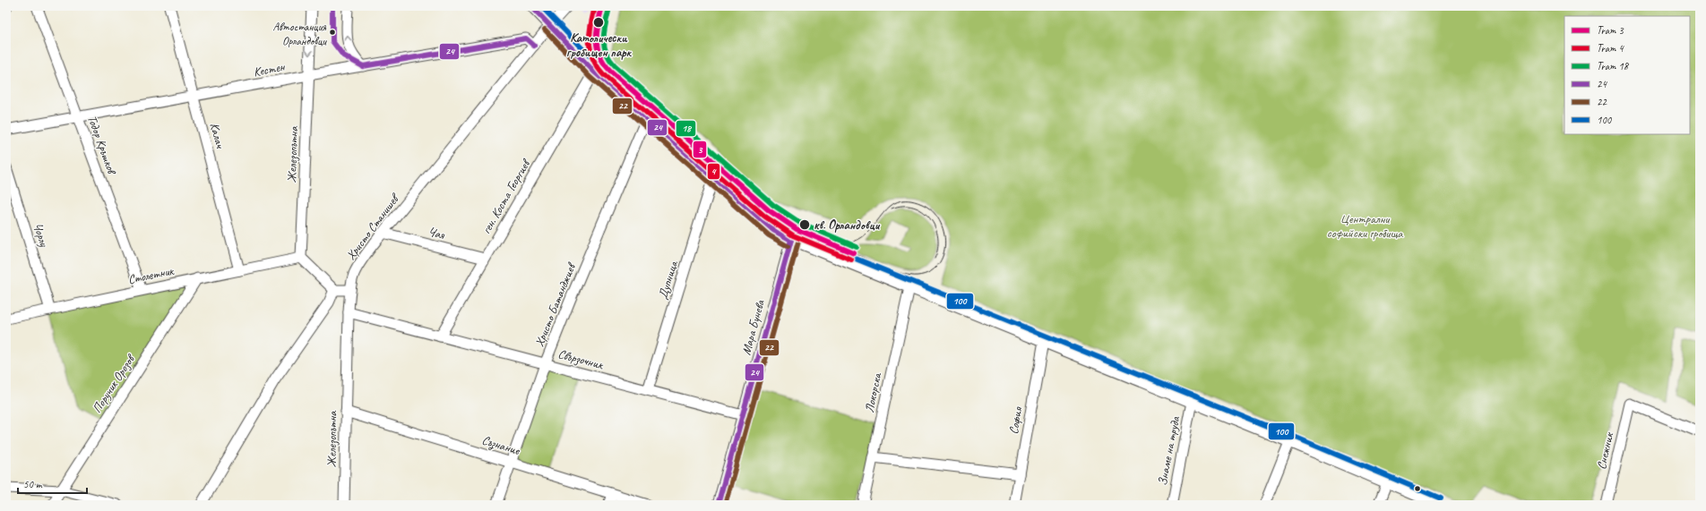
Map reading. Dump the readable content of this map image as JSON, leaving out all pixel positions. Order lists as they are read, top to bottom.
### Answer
{
  "streets": {
    "street": [
      "Кестен",
      "Калач",
      "Тодор Кръшков",
      "Железопътна",
      "ген. Коста Георгиев",
      "Христо Станишев",
      "Чая",
      "Чорлу",
      "Столетник",
      "Дупница",
      "Христо Батанджиев",
      "Мара Бунева",
      "Свързочник",
      "Поручик Орозов",
      "Локорска",
      "София",
      "Съзнание",
      "Знаме на труда",
      "Снежник"
    ]
  },
  "crossings": [
    ["Кестен", "Калач"],
    ["Кестен", "Тодор Кръшков"],
    ["Кестен", "Железопътна"],
    ["Кестен", "Христо Станишев"],
    ["Калач", "Столетник"],
    ["Тодор Кръшков", "Столетник"],
    ["Железопътна", "Христо Станишев"],
    ["Железопътна", "Столетник"],
    ["Железопътна", "Свързочник"],
    ["Железопътна", "Съзнание"],
    ["ген. Коста Георгиев", "Чая"],
    ["ген. Коста Георгиев", "Свързочник"],
    ["Христо Станишев", "Чая"],
    ["Чорлу", "Столетник"],
    ["Столетник", "Поручик Орозов"],
    ["Дупница", "Свързочник"],
    ["Христо Батанджиев", "Свързочник"],
    ["Христо Батанджиев", "Съзнание"],
    ["Мара Бунева", "Свързочник"]
  ],
  "parks": ["Централни софийски гробища"],
  "places": ["Католически гробищен парк", "Автостанция Орландовци", "кв. Орландовци"],
  "lines": [
    "tram line 3",
    "tram line 4",
    "transit line 24",
    "transit line 100",
    "tram line 18",
    "transit line 22"
  ],
  "legend": [
    "Tram 3",
    "Tram 4",
    "Tram 18",
    "24",
    "22",
    "100"
  ],
  "scale_bar": "50 m"
}
